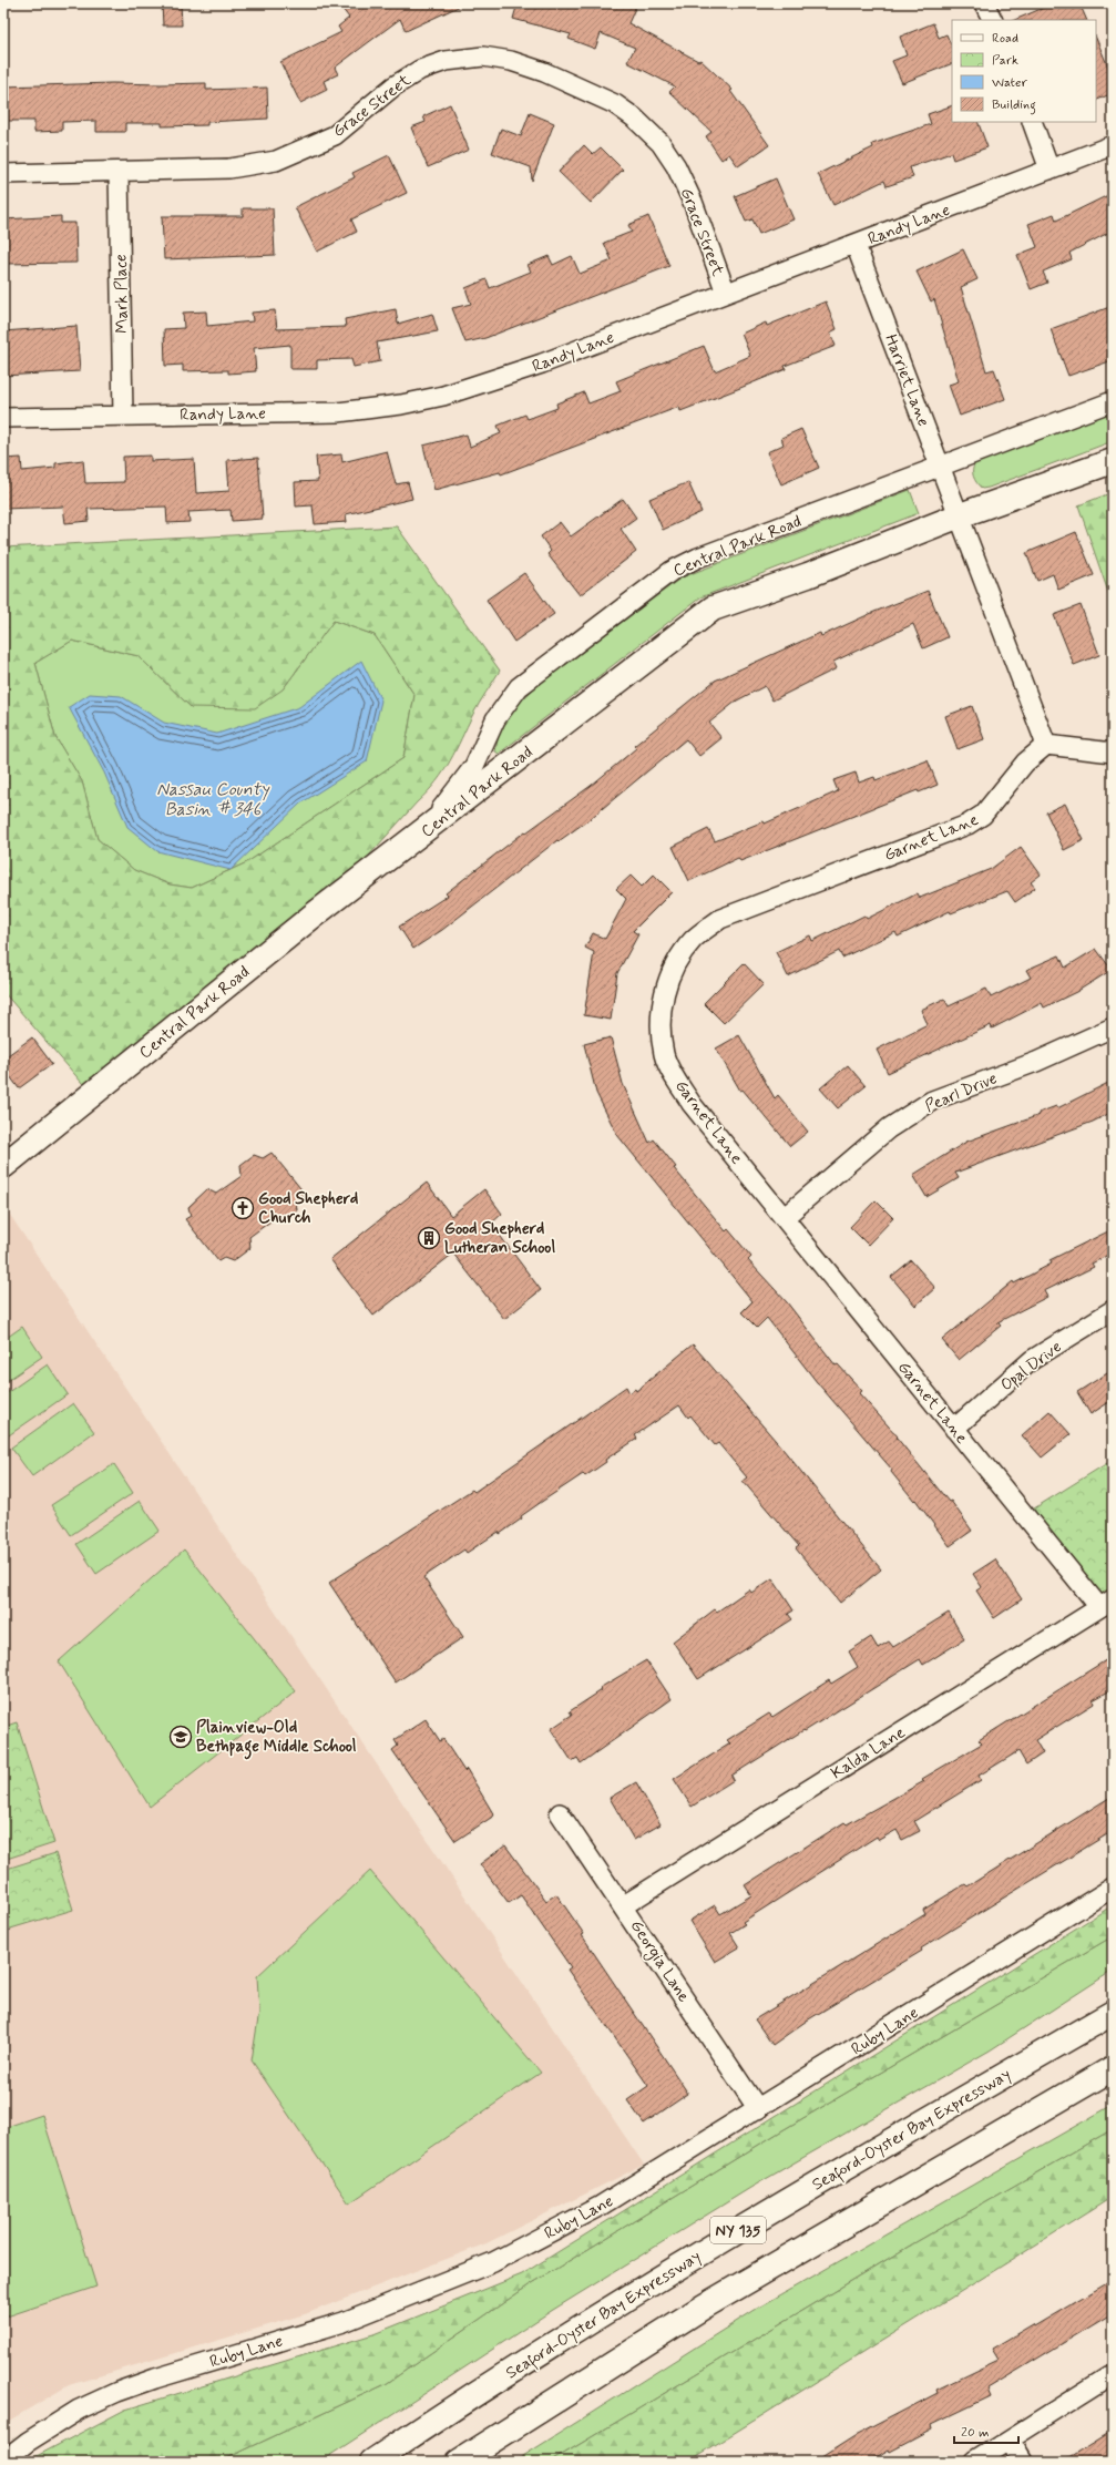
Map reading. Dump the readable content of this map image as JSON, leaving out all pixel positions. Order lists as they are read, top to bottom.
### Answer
{
  "streets": {
    "main road": ["Central Park Road", "Seaford-Oyster Bay Expressway", "NY 135"],
    "street": [
      "Grace Street",
      "Randy Lane",
      "Mark Place",
      "Harriet Lane",
      "Garnet Lane",
      "Pearl Drive",
      "Opal Drive",
      "Kalda Lane",
      "Georgia Lane",
      "Ruby Lane"
    ]
  },
  "crossings": [
    ["Grace Street", "Randy Lane"],
    ["Grace Street", "Mark Place"],
    ["Randy Lane", "Mark Place"],
    ["Randy Lane", "Harriet Lane"],
    ["Harriet Lane", "Central Park Road"],
    ["Garnet Lane", "Pearl Drive"],
    ["Garnet Lane", "Opal Drive"],
    ["Garnet Lane", "Kalda Lane"],
    ["Kalda Lane", "Georgia Lane"],
    ["Georgia Lane", "Ruby Lane"]
  ],
  "water": ["Nassau County Basin # 346"],
  "places": {
    "church": ["Good Shepherd Church"],
    "building": ["Good Shepherd Lutheran School"],
    "school or university": ["Plainview-Old Bethpage Middle School"]
  },
  "legend": [
    "Road",
    "Park",
    "Water",
    "Building"
  ],
  "scale_bar": "20 m"
}
